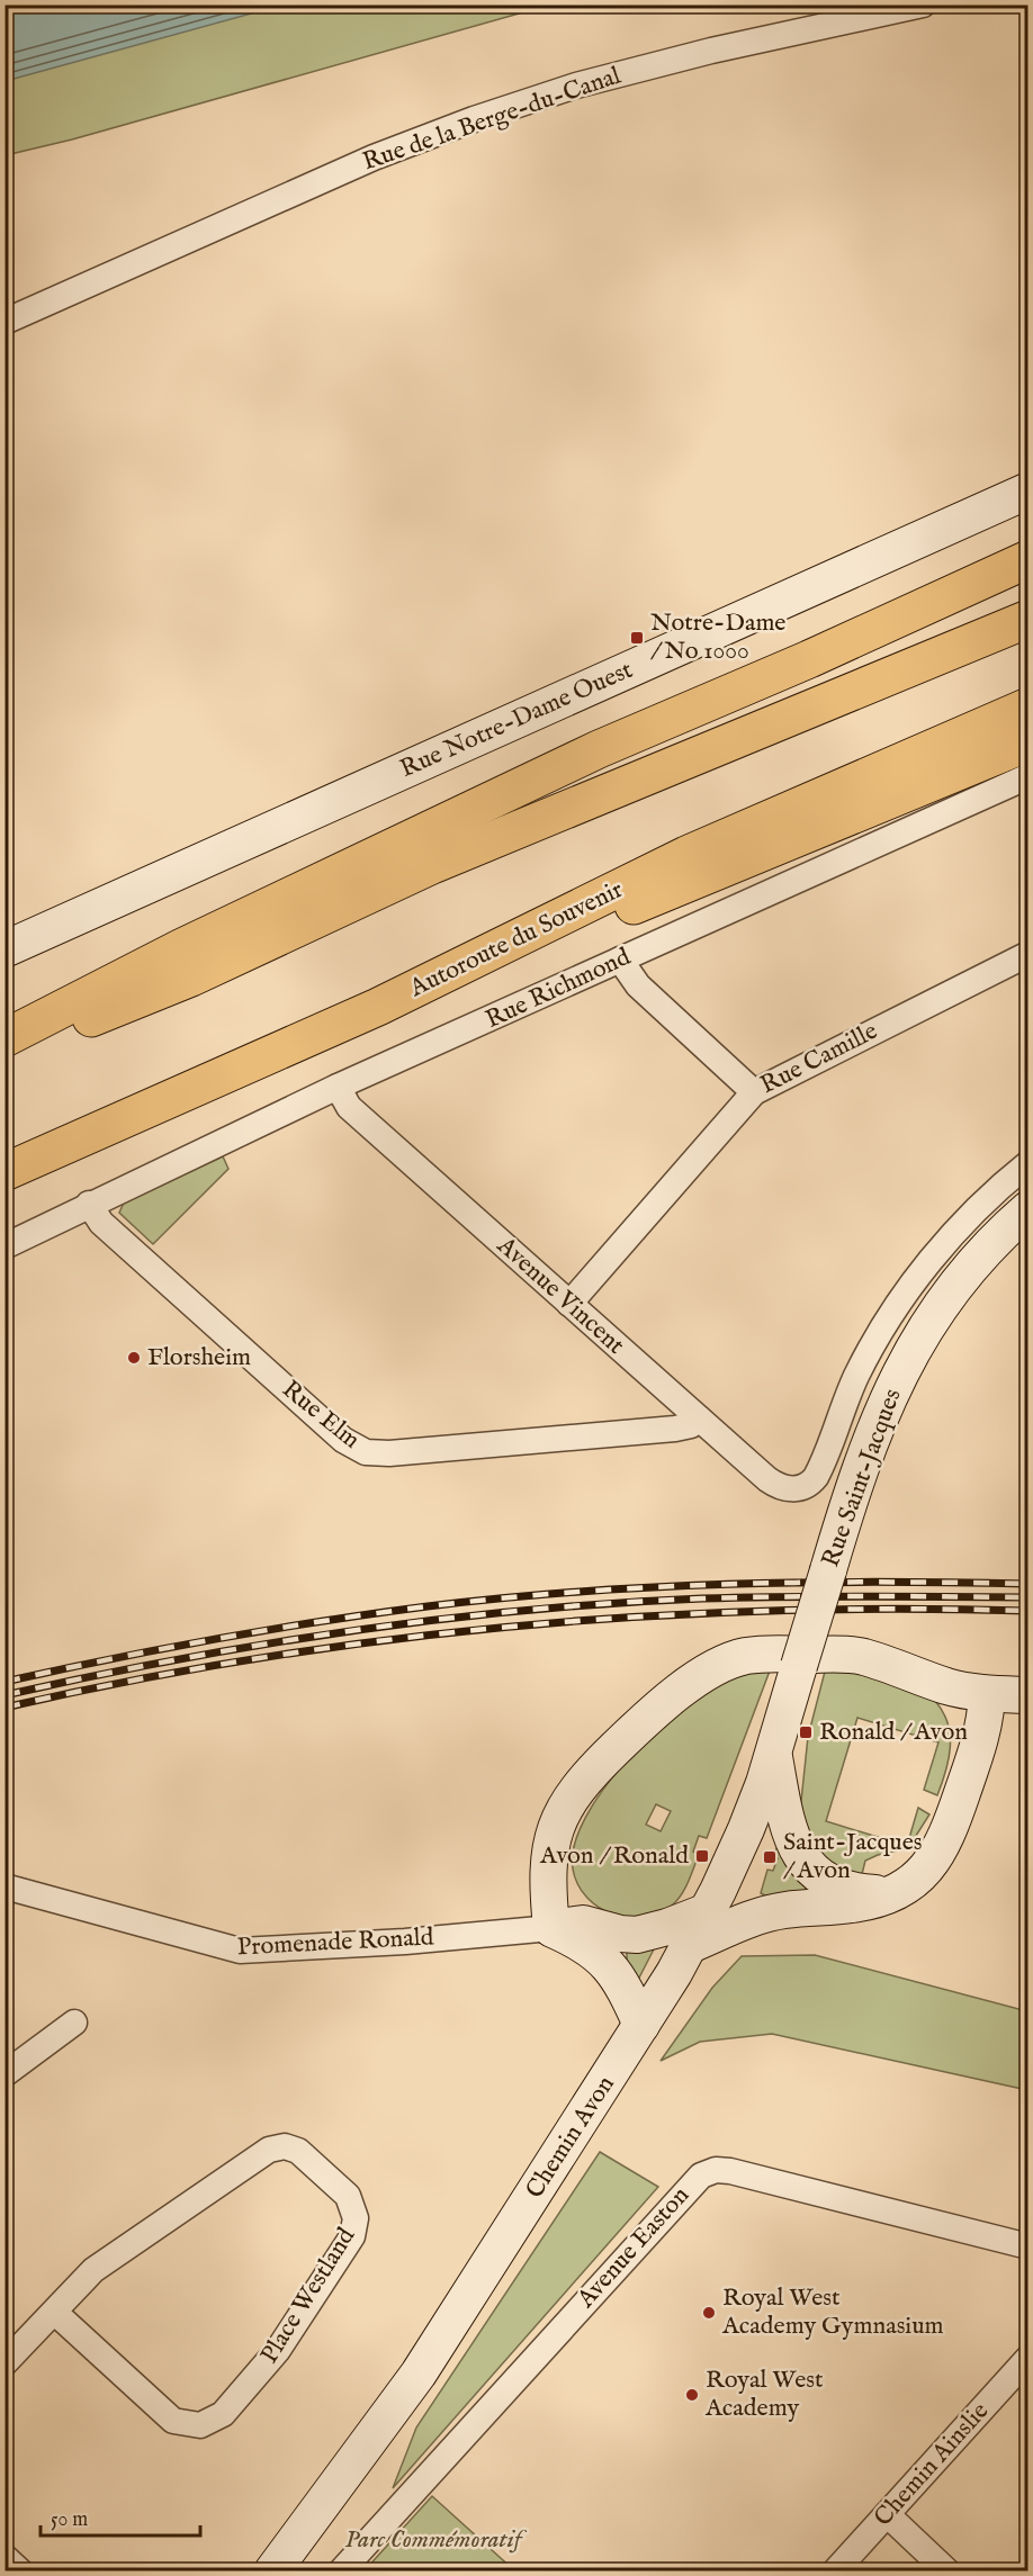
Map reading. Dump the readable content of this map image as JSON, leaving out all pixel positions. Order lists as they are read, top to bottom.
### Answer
{
  "streets": {
    "highway": ["Autoroute du Souvenir"],
    "main road": ["Rue Notre-Dame Ouest", "Rue Saint-Jacques", "Chemin Avon"],
    "street": [
      "Rue de la Berge-du-Canal",
      "Rue Richmond",
      "Rue Camille",
      "Avenue Vincent",
      "Rue Elm",
      "Promenade Ronald",
      "Avenue Easton",
      "Place Westland",
      "Chemin Ainslie"
    ]
  },
  "crossings": [
    ["Rue Richmond", "Avenue Vincent"],
    ["Rue Richmond", "Rue Elm"],
    ["Rue Camille", "Avenue Vincent"],
    ["Avenue Vincent", "Rue Elm"],
    ["Avenue Vincent", "Rue Saint-Jacques"],
    ["Rue Saint-Jacques", "Chemin Avon"]
  ],
  "parks": ["Parc Commémoratif"],
  "places": {
    "transit": [
      "Notre-Dame / No 1000",
      "Ronald / Avon",
      "Avon / Ronald",
      "Saint-Jacques / Avon"
    ],
    "other": ["Florsheim", "Royal West Academy Gymnasium", "Royal West Academy"]
  },
  "scale_bar": "50 m"
}
